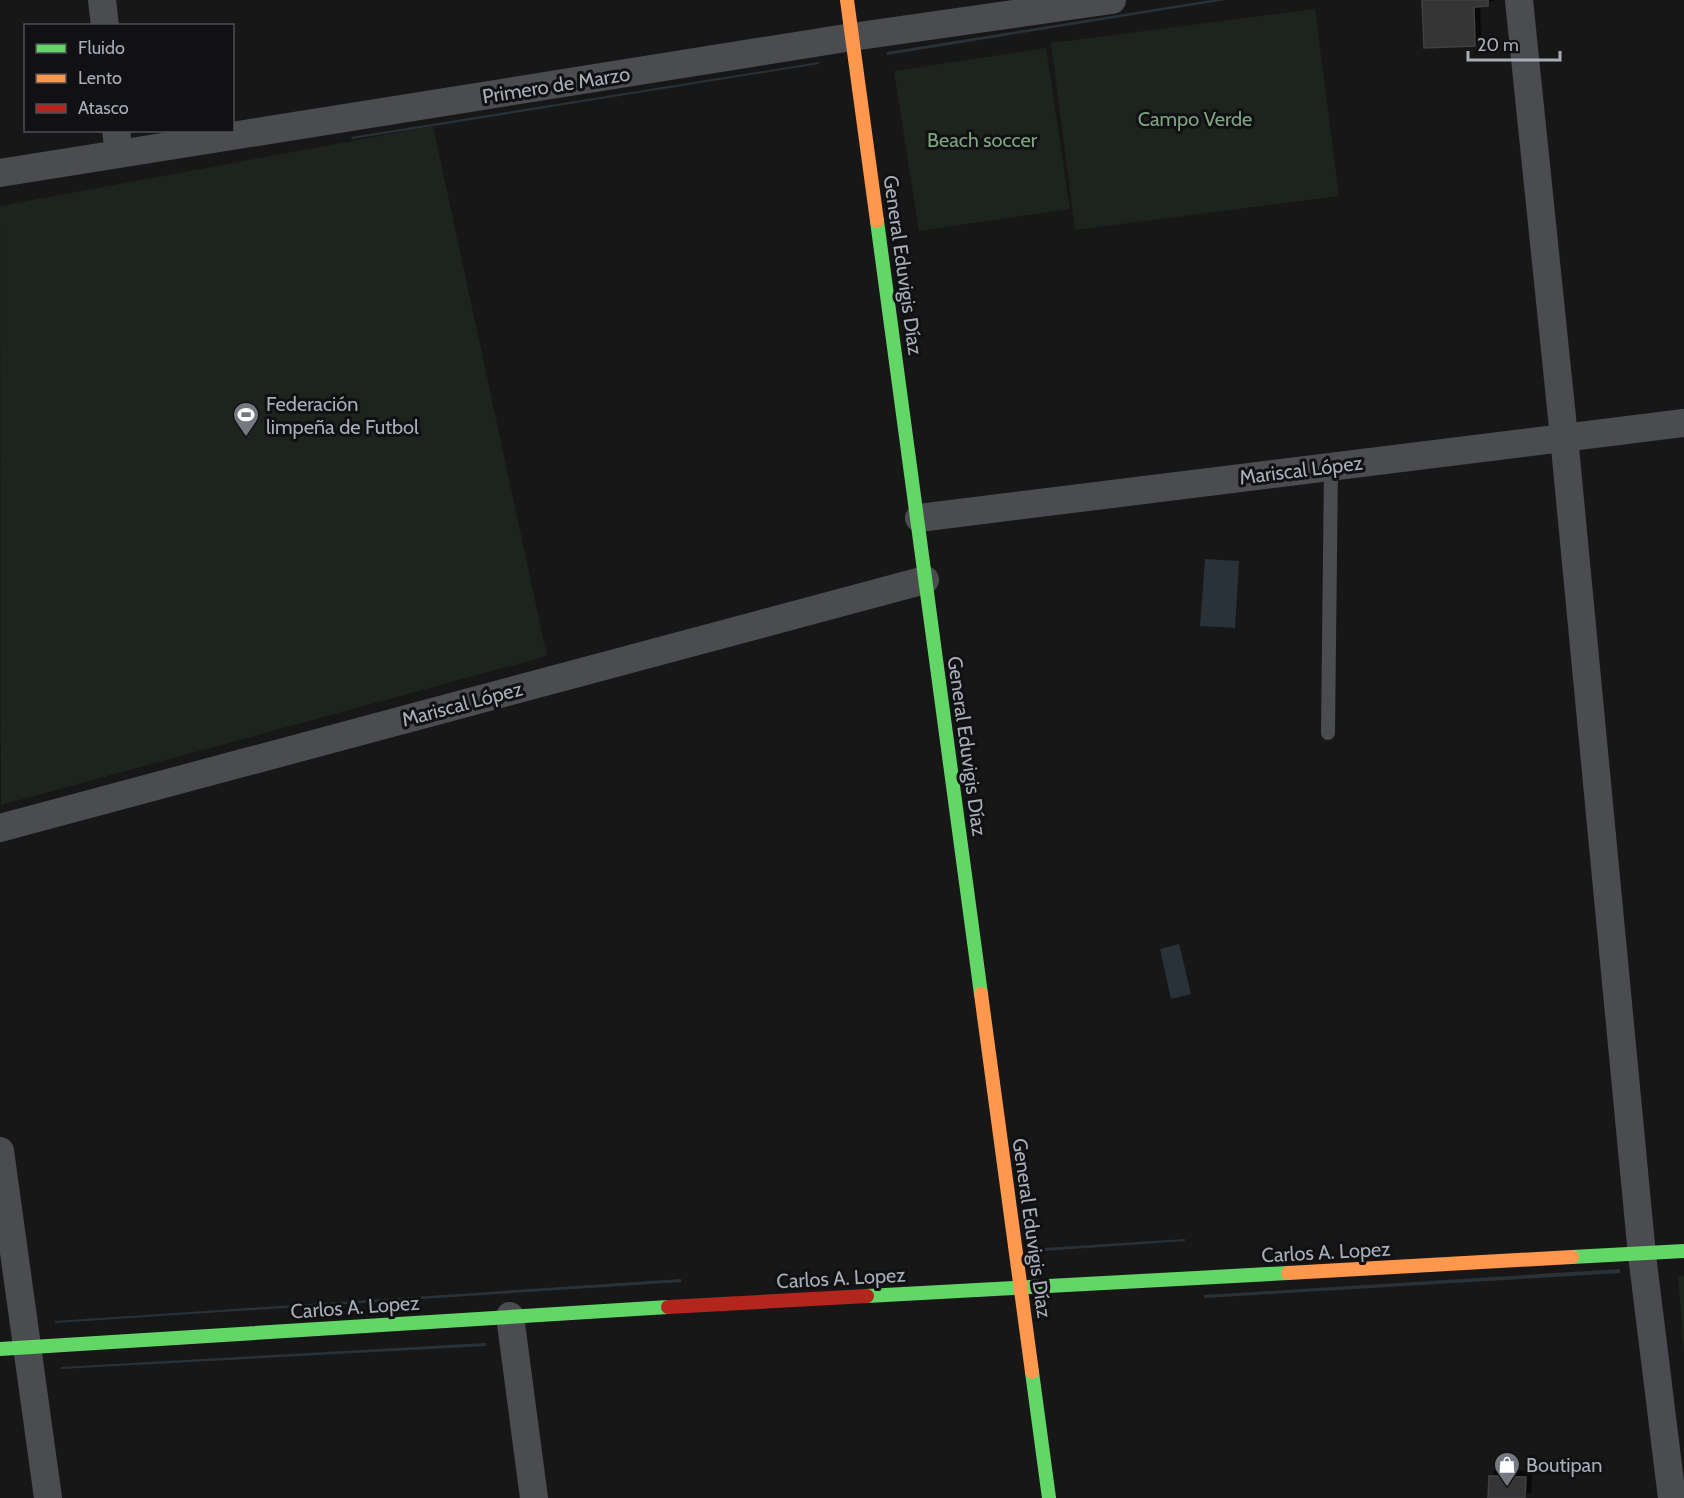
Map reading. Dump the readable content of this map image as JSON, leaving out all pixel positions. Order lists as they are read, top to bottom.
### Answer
{
  "streets": {
    "street": [
      "Primero de Marzo",
      "General Eduvigis Díaz",
      "Mariscal López",
      "Carlos A. Lopez"
    ]
  },
  "crossings": [
    ["Primero de Marzo", "General Eduvigis Díaz"],
    ["General Eduvigis Díaz", "Mariscal López"],
    ["General Eduvigis Díaz", "Carlos A. Lopez"]
  ],
  "parks": ["Campo Verde", "Beach soccer"],
  "places": {
    "sports": ["Federación limpeña de Futbol"],
    "shop": ["Boutipan"]
  },
  "legend": ["Fluido", "Lento", "Atasco"],
  "scale_bar": "20 m"
}
